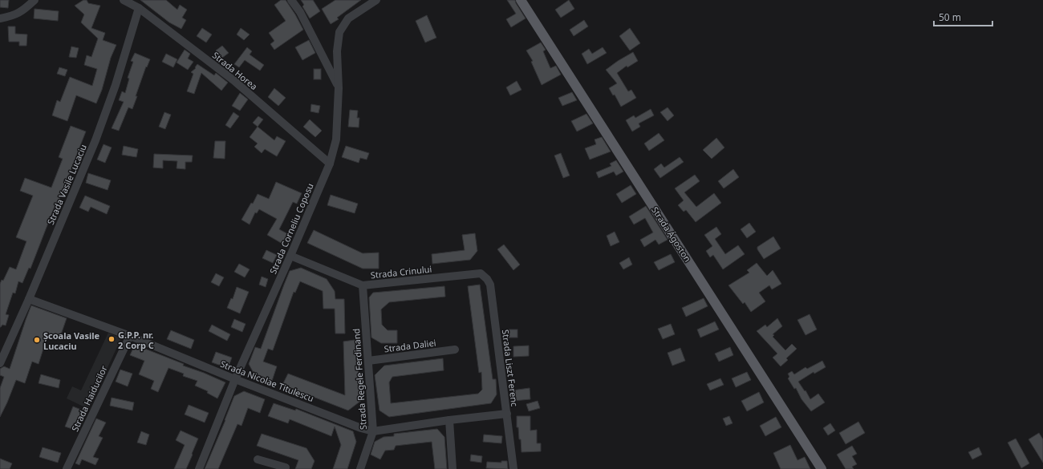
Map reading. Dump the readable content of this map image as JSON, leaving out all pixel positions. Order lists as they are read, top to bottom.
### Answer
{
  "streets": {
    "main road": ["Strada Ágoston"],
    "street": [
      "Strada Horea",
      "Strada Vasile Lucaciu",
      "Strada Corneliu Coposu",
      "Strada Crinului",
      "Strada Daliei",
      "Strada Liszt Ferenc",
      "Strada Regele Ferdinand",
      "Strada Nicolae Titulescu",
      "Strada Haiducilor"
    ]
  },
  "crossings": [
    ["Strada Horea", "Strada Vasile Lucaciu"],
    ["Strada Horea", "Strada Corneliu Coposu"],
    ["Strada Vasile Lucaciu", "Strada Nicolae Titulescu"],
    ["Strada Corneliu Coposu", "Strada Crinului"],
    ["Strada Corneliu Coposu", "Strada Nicolae Titulescu"],
    ["Strada Crinului", "Strada Liszt Ferenc"],
    ["Strada Crinului", "Strada Regele Ferdinand"],
    ["Strada Daliei", "Strada Regele Ferdinand"],
    ["Strada Liszt Ferenc", "Strada Nicolae Titulescu"],
    ["Strada Regele Ferdinand", "Strada Nicolae Titulescu"],
    ["Strada Nicolae Titulescu", "Strada Haiducilor"]
  ],
  "places": ["G.P.P. nr. 2 Corp C", "Școala Vasile Lucaciu"],
  "scale_bar": "50 m"
}
